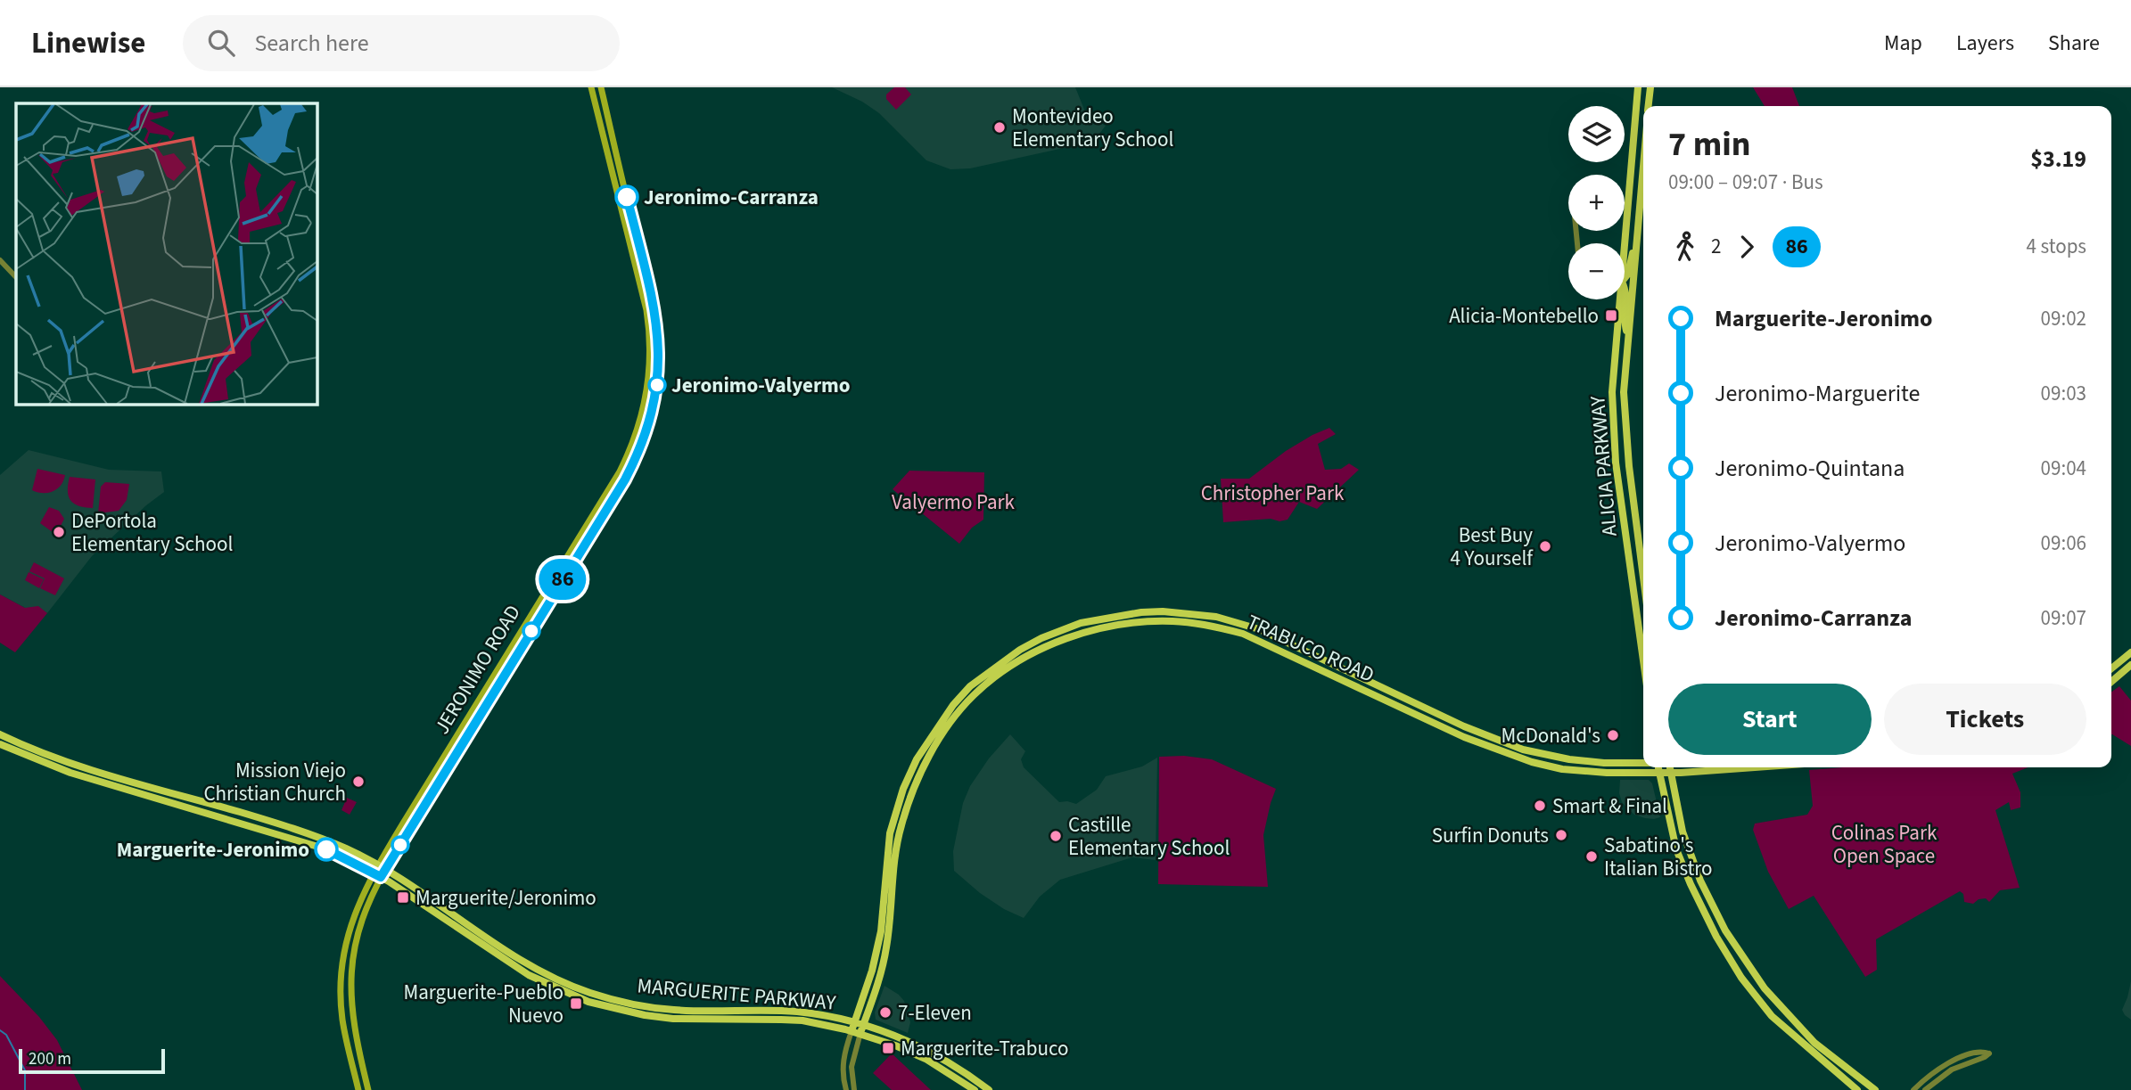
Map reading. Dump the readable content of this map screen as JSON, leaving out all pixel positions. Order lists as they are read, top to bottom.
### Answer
{
  "streets": {
    "main road": [
      "ALICIA PARKWAY",
      "TRABUCO ROAD",
      "JERONIMO ROAD",
      "MARGUERITE PARKWAY"
    ]
  },
  "crossings": [
    ["TRABUCO ROAD", "MARGUERITE PARKWAY"],
    ["JERONIMO ROAD", "MARGUERITE PARKWAY"]
  ],
  "parks": ["Christopher Park", "Valyermo Park", "Colinas Park Open Space"],
  "places": {
    "other": [
      "Montevideo Elementary School",
      "Jeronimo-Carranza",
      "Jeronimo-Valyermo",
      "DePortola Elementary School",
      "Best Buy 4 Yourself",
      "McDonald's",
      "Mission Viejo Christian Church",
      "Smart & Final",
      "Surfin Donuts",
      "Castille Elementary School",
      "Marguerite-Jeronimo",
      "Sabatino's Italian Bistro",
      "7-Eleven"
    ],
    "transit": [
      "Alicia-Montebello",
      "Marguerite/Jeronimo",
      "Marguerite-Pueblo Nuevo",
      "Marguerite-Trabuco"
    ]
  },
  "lines": ["bus line 86"],
  "scale_bar": "200 m",
  "page": {
    "header": "Linewise",
    "search": "Search here",
    "nav": ["Map", "Layers", "Share"],
    "on_map": "86",
    "map_buttons": ["+", "−"],
    "heading": ["7 min", "09:00 – 09:07 · Bus", "$3.19"],
    "legs": ["2", "86", "4 stops"],
    "list": [
      {
        "name": "Marguerite-Jeronimo",
        "value": "09:02"
      },
      {
        "name": "Jeronimo-Marguerite",
        "value": "09:03"
      },
      {
        "name": "Jeronimo-Quintana",
        "value": "09:04"
      },
      {
        "name": "Jeronimo-Valyermo",
        "value": "09:06"
      },
      {
        "name": "Jeronimo-Carranza",
        "value": "09:07"
      }
    ],
    "buttons": ["Start", "Tickets"],
    "scale": "200 m"
  }
}
